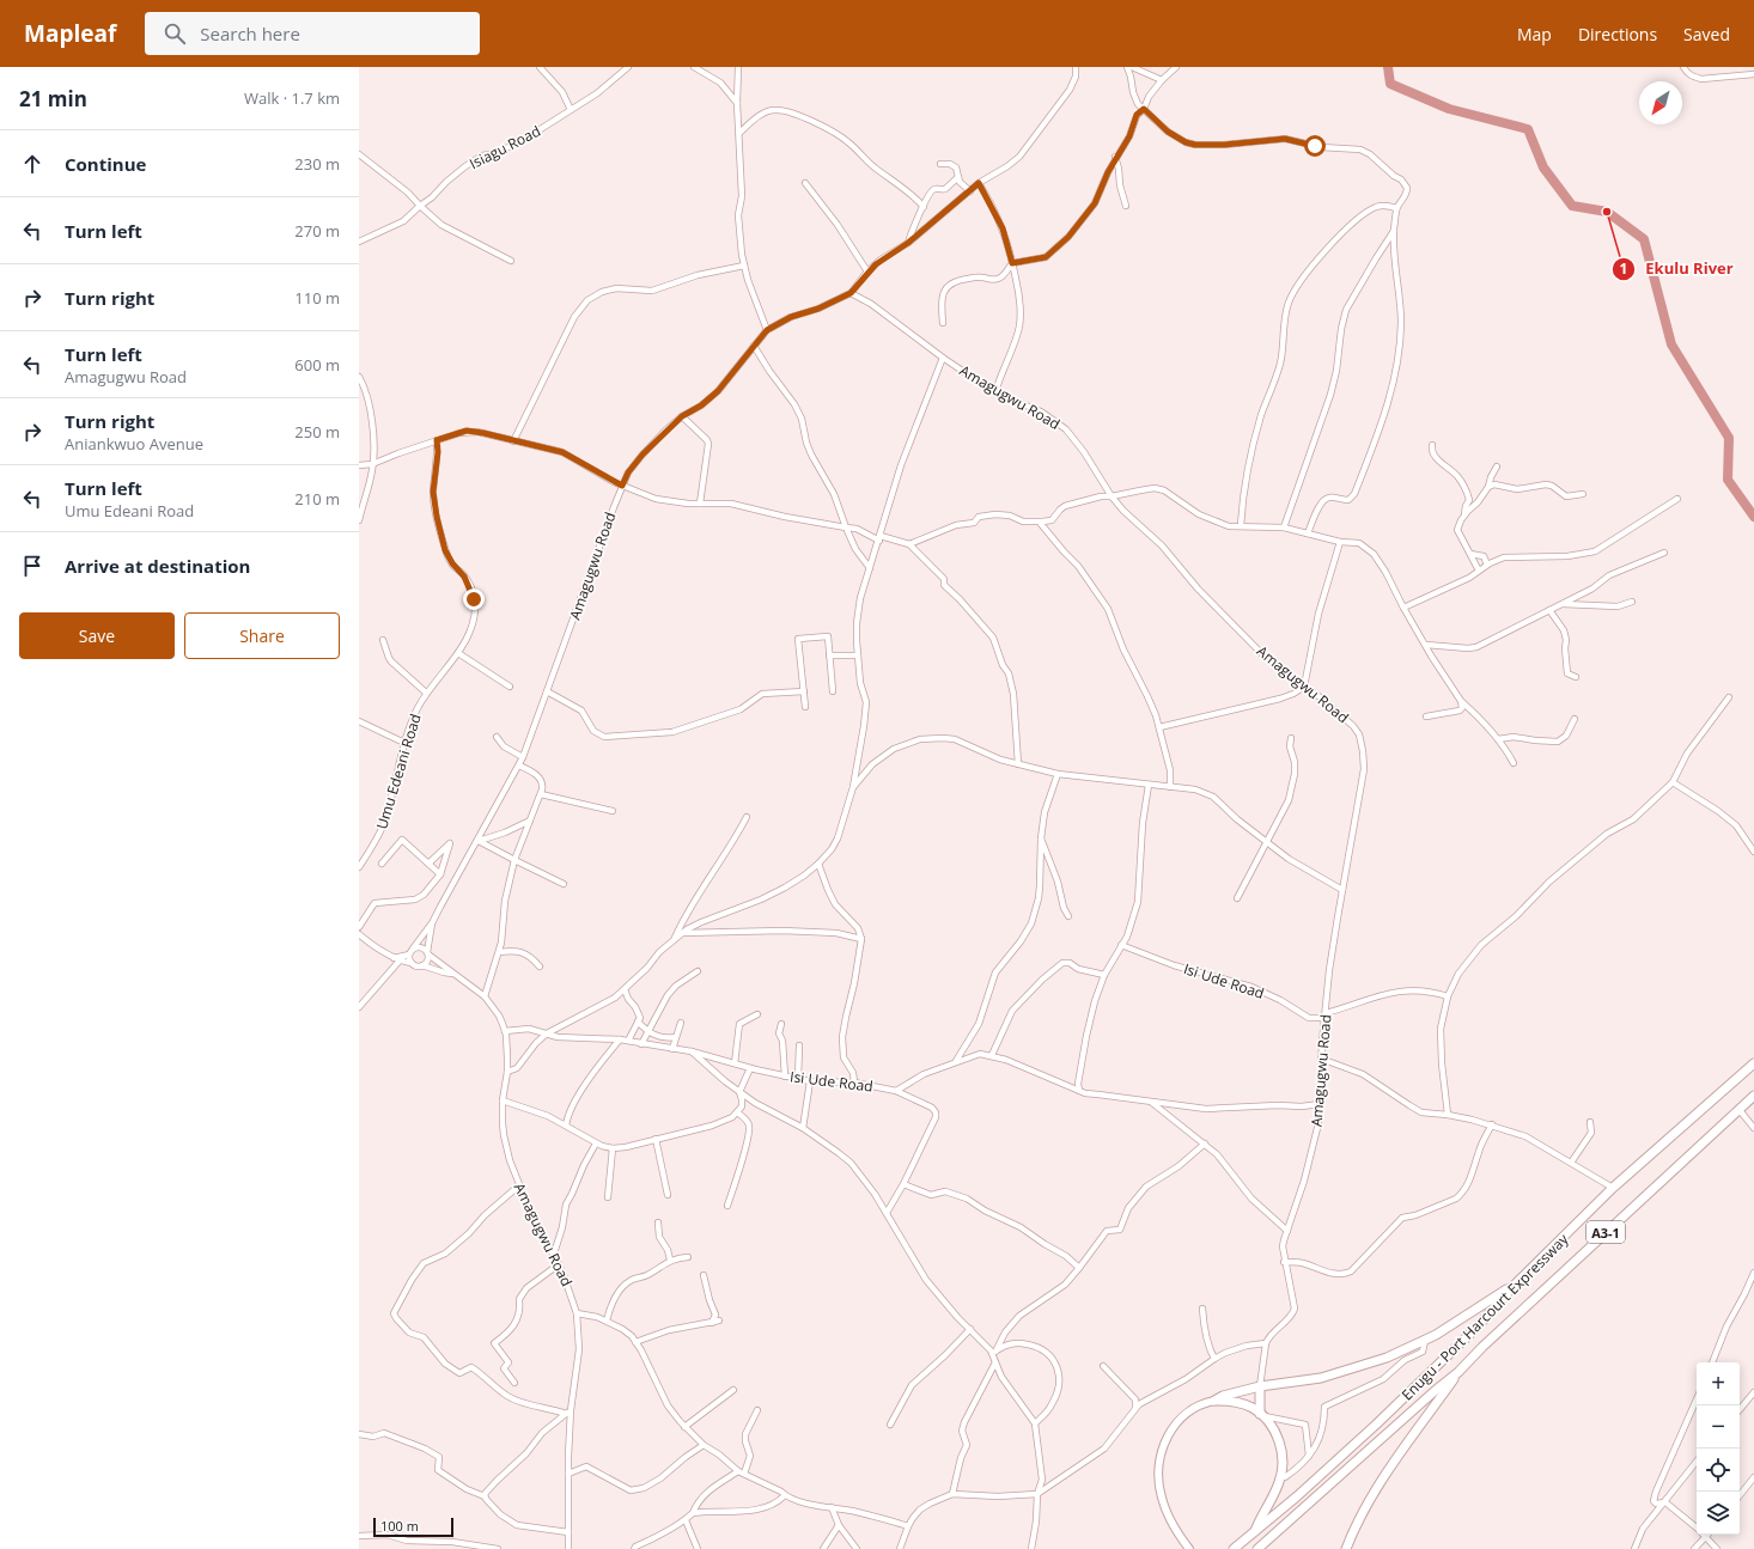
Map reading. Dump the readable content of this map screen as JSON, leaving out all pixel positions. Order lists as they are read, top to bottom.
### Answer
{
  "streets": {
    "highway": ["A3-1", "Enugu - Port Harcourt Expressway"],
    "street": [
      "Isiagu Road",
      "Amagugwu Road",
      "Umu Edeani Road",
      "Isi Ude Road"
    ]
  },
  "crossings": [
    ["Amagugwu Road", "Isi Ude Road"]
  ],
  "places": ["Ekulu River"],
  "scale_bar": "100 m",
  "north": "bottom left",
  "page": {
    "header": "Mapleaf",
    "search": "Search here",
    "nav": ["Map", "Directions", "Saved"],
    "heading": ["21 min", "Walk · 1.7 km"],
    "list": [
      ["Continue", "230 m"],
      ["Turn left", "270 m"],
      ["Turn right", "110 m"],
      ["Turn left", "Amagugwu Road", "600 m"],
      ["Turn right", "Aniankwuo Avenue", "250 m"],
      ["Turn left", "Umu Edeani Road", "210 m"],
      "Arrive at destination"
    ],
    "buttons": ["Save", "Share"],
    "map_buttons": ["+", "−"],
    "scale": "100 m"
  }
}
